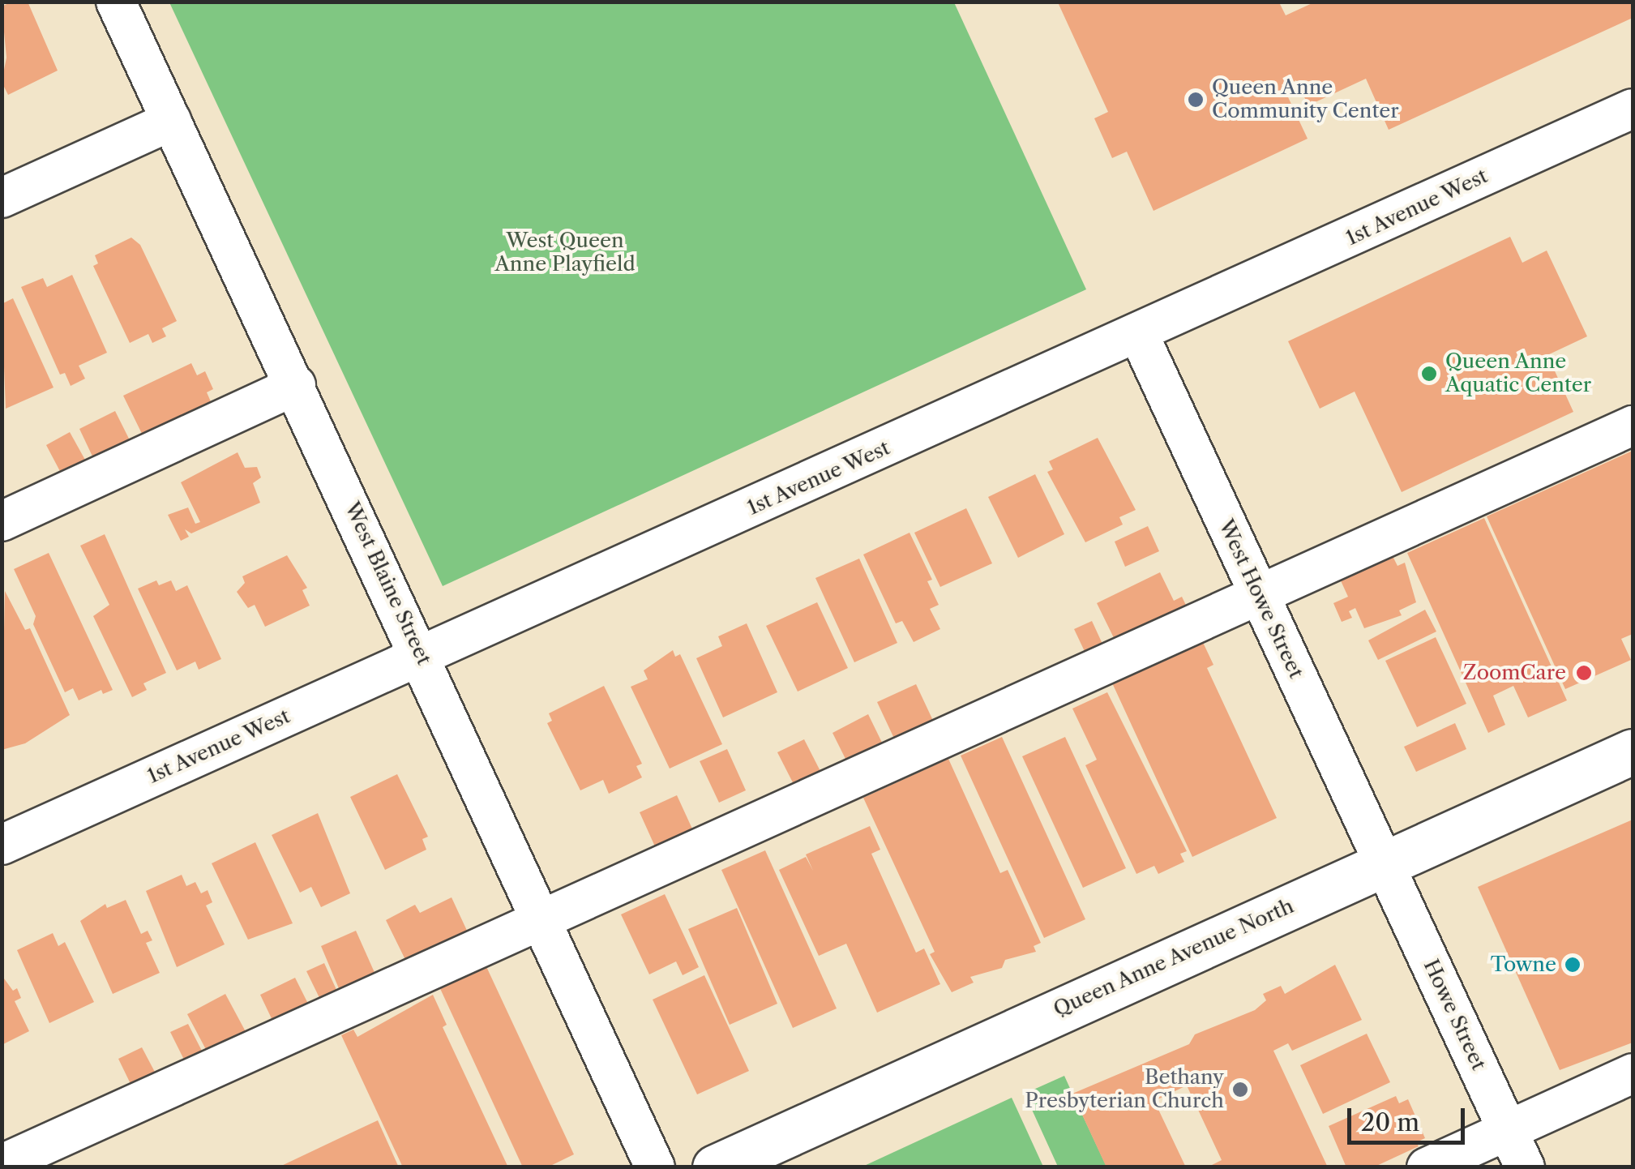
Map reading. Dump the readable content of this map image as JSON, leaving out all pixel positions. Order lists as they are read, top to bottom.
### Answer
{
  "streets": {
    "main road": ["Queen Anne Avenue North"],
    "street": [
      "1st Avenue West",
      "West Blaine Street",
      "West Howe Street",
      "Howe Street"
    ]
  },
  "crossings": [
    ["1st Avenue West", "West Blaine Street"],
    ["1st Avenue West", "West Howe Street"],
    ["West Howe Street", "Queen Anne Avenue North"],
    ["West Howe Street", "Howe Street"],
    ["Queen Anne Avenue North", "Howe Street"]
  ],
  "parks": ["West Queen Anne Playfield"],
  "places": [
    "Queen Anne Community Center",
    "Queen Anne Aquatic Center",
    "ZoomCare",
    "Towne",
    "Bethany Presbyterian Church"
  ],
  "scale_bar": "20 m"
}
